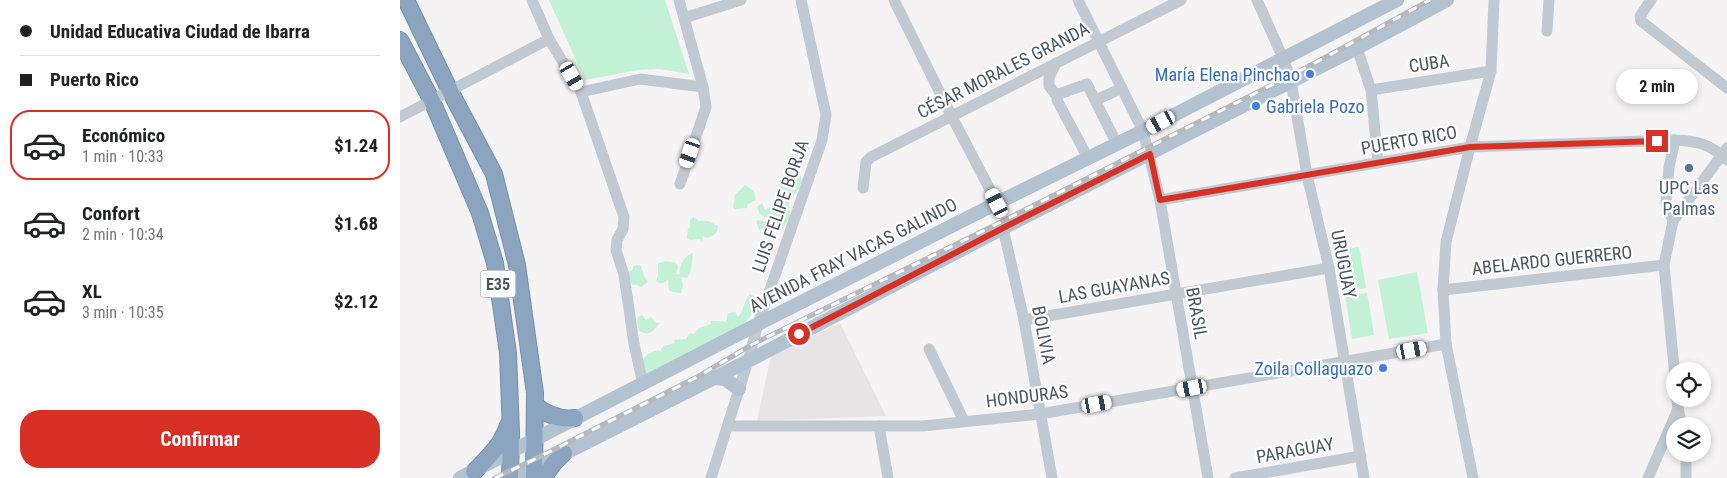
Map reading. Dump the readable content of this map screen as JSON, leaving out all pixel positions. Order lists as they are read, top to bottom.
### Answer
{
  "streets": {
    "highway": ["E35"],
    "main road": ["AVENIDA FRAY VACAS GALINDO"],
    "street": [
      "CUBA",
      "CÉSAR MORALES GRANDA",
      "PUERTO RICO",
      "LUIS FELIPE BORJA",
      "ABELARDO GUERRERO",
      "URUGUAY",
      "LAS GUAYANAS",
      "BRASIL",
      "BOLIVIA",
      "HONDURAS",
      "PARAGUAY"
    ]
  },
  "crossings": [
    ["CÉSAR MORALES GRANDA", "BRASIL"],
    ["PUERTO RICO", "URUGUAY"],
    ["PUERTO RICO", "BRASIL"],
    ["LUIS FELIPE BORJA", "AVENIDA FRAY VACAS GALINDO"],
    ["LUIS FELIPE BORJA", "HONDURAS"],
    ["AVENIDA FRAY VACAS GALINDO", "URUGUAY"],
    ["AVENIDA FRAY VACAS GALINDO", "E35"],
    ["AVENIDA FRAY VACAS GALINDO", "BRASIL"],
    ["URUGUAY", "LAS GUAYANAS"],
    ["URUGUAY", "HONDURAS"],
    ["URUGUAY", "PARAGUAY"],
    ["LAS GUAYANAS", "BRASIL"],
    ["LAS GUAYANAS", "BOLIVIA"],
    ["BRASIL", "HONDURAS"],
    ["BOLIVIA", "HONDURAS"]
  ],
  "places": [
    "María Elena Pinchao",
    "Gabriela Pozo",
    "UPC Las Palmas",
    "Zoila Collaguazo"
  ],
  "page": {
    "banner": ["Unidad Educativa Ciudad de Ibarra", "Puerto Rico"],
    "bubble": "2 min",
    "list": [
      {
        "name": "Económico",
        "note": "1 min · 10:33",
        "value": "$1.24"
      },
      {
        "name": "Confort",
        "note": "2 min · 10:34",
        "value": "$1.68"
      },
      {
        "name": "XL",
        "note": "3 min · 10:35",
        "value": "$2.12"
      }
    ],
    "buttons": "Confirmar"
  }
}
